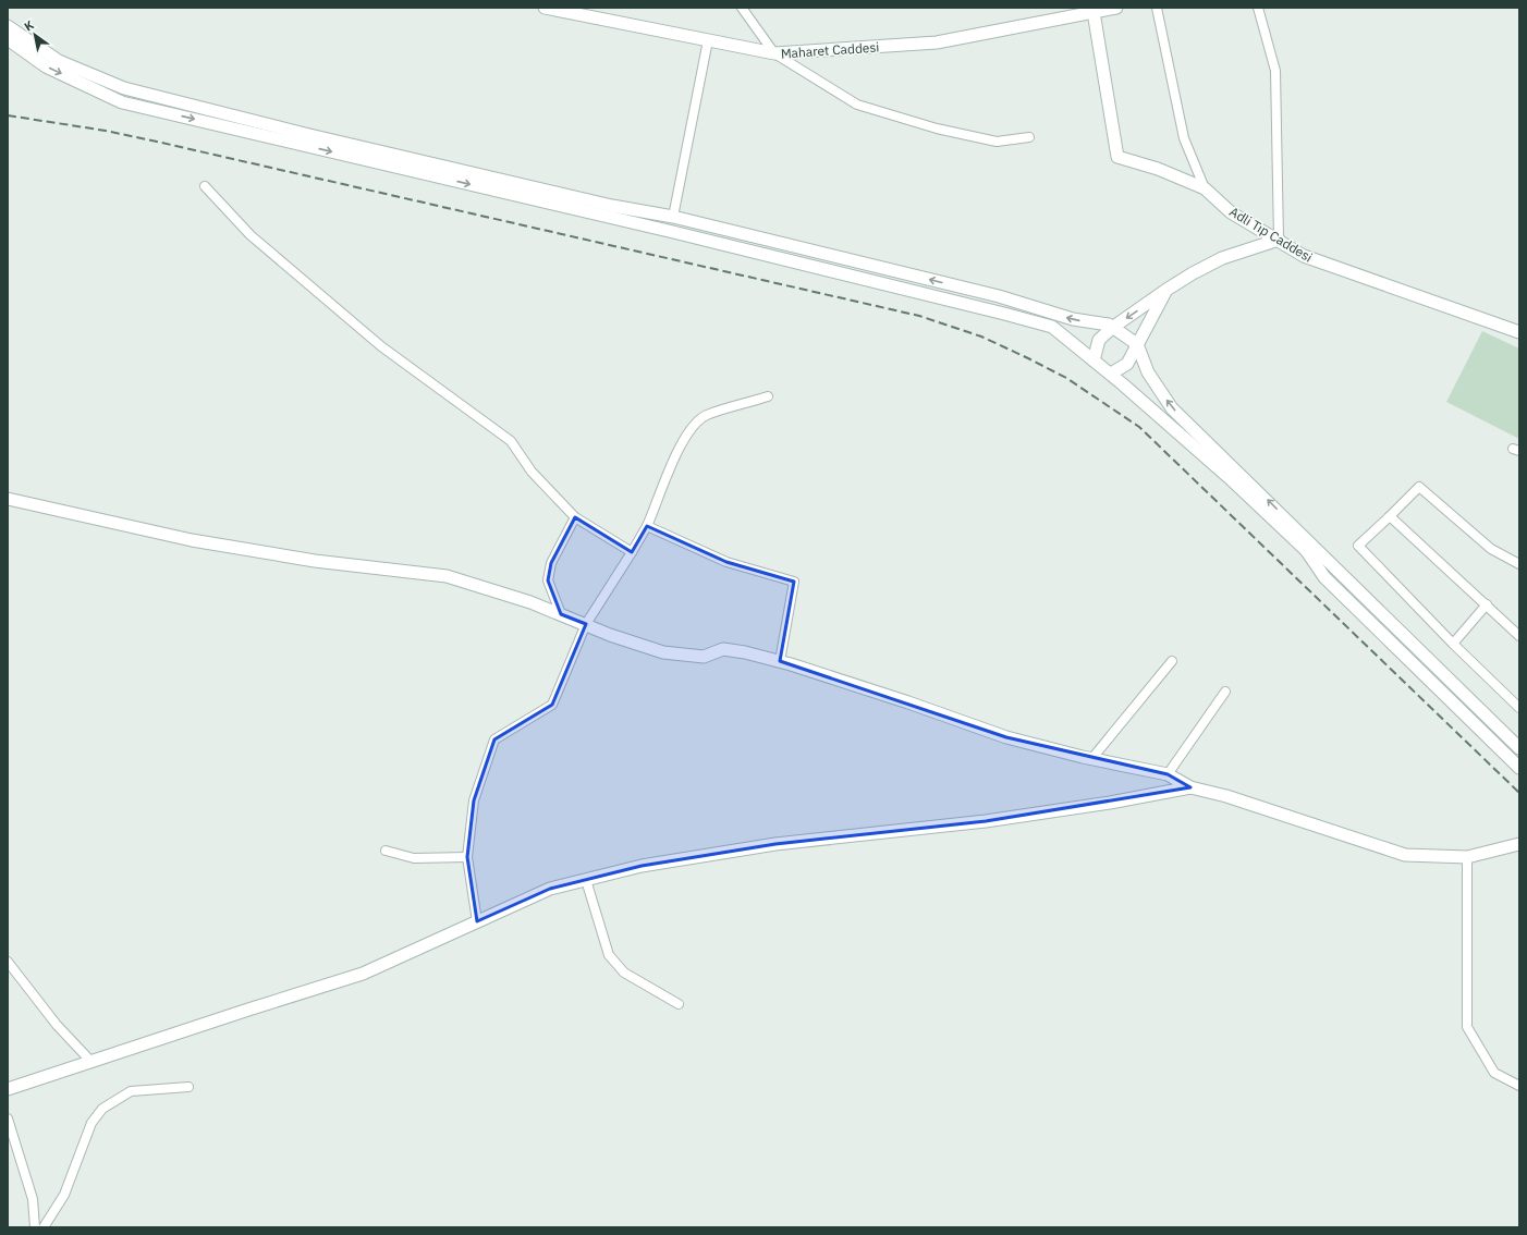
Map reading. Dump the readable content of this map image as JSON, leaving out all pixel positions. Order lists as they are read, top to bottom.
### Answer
{
  "streets": {
    "street": ["Maharet Caddesi", "Adli Tıp Caddesi"]
  },
  "crossings": [
    ["Maharet Caddesi", "Adli Tıp Caddesi"]
  ],
  "north": "top left"
}
